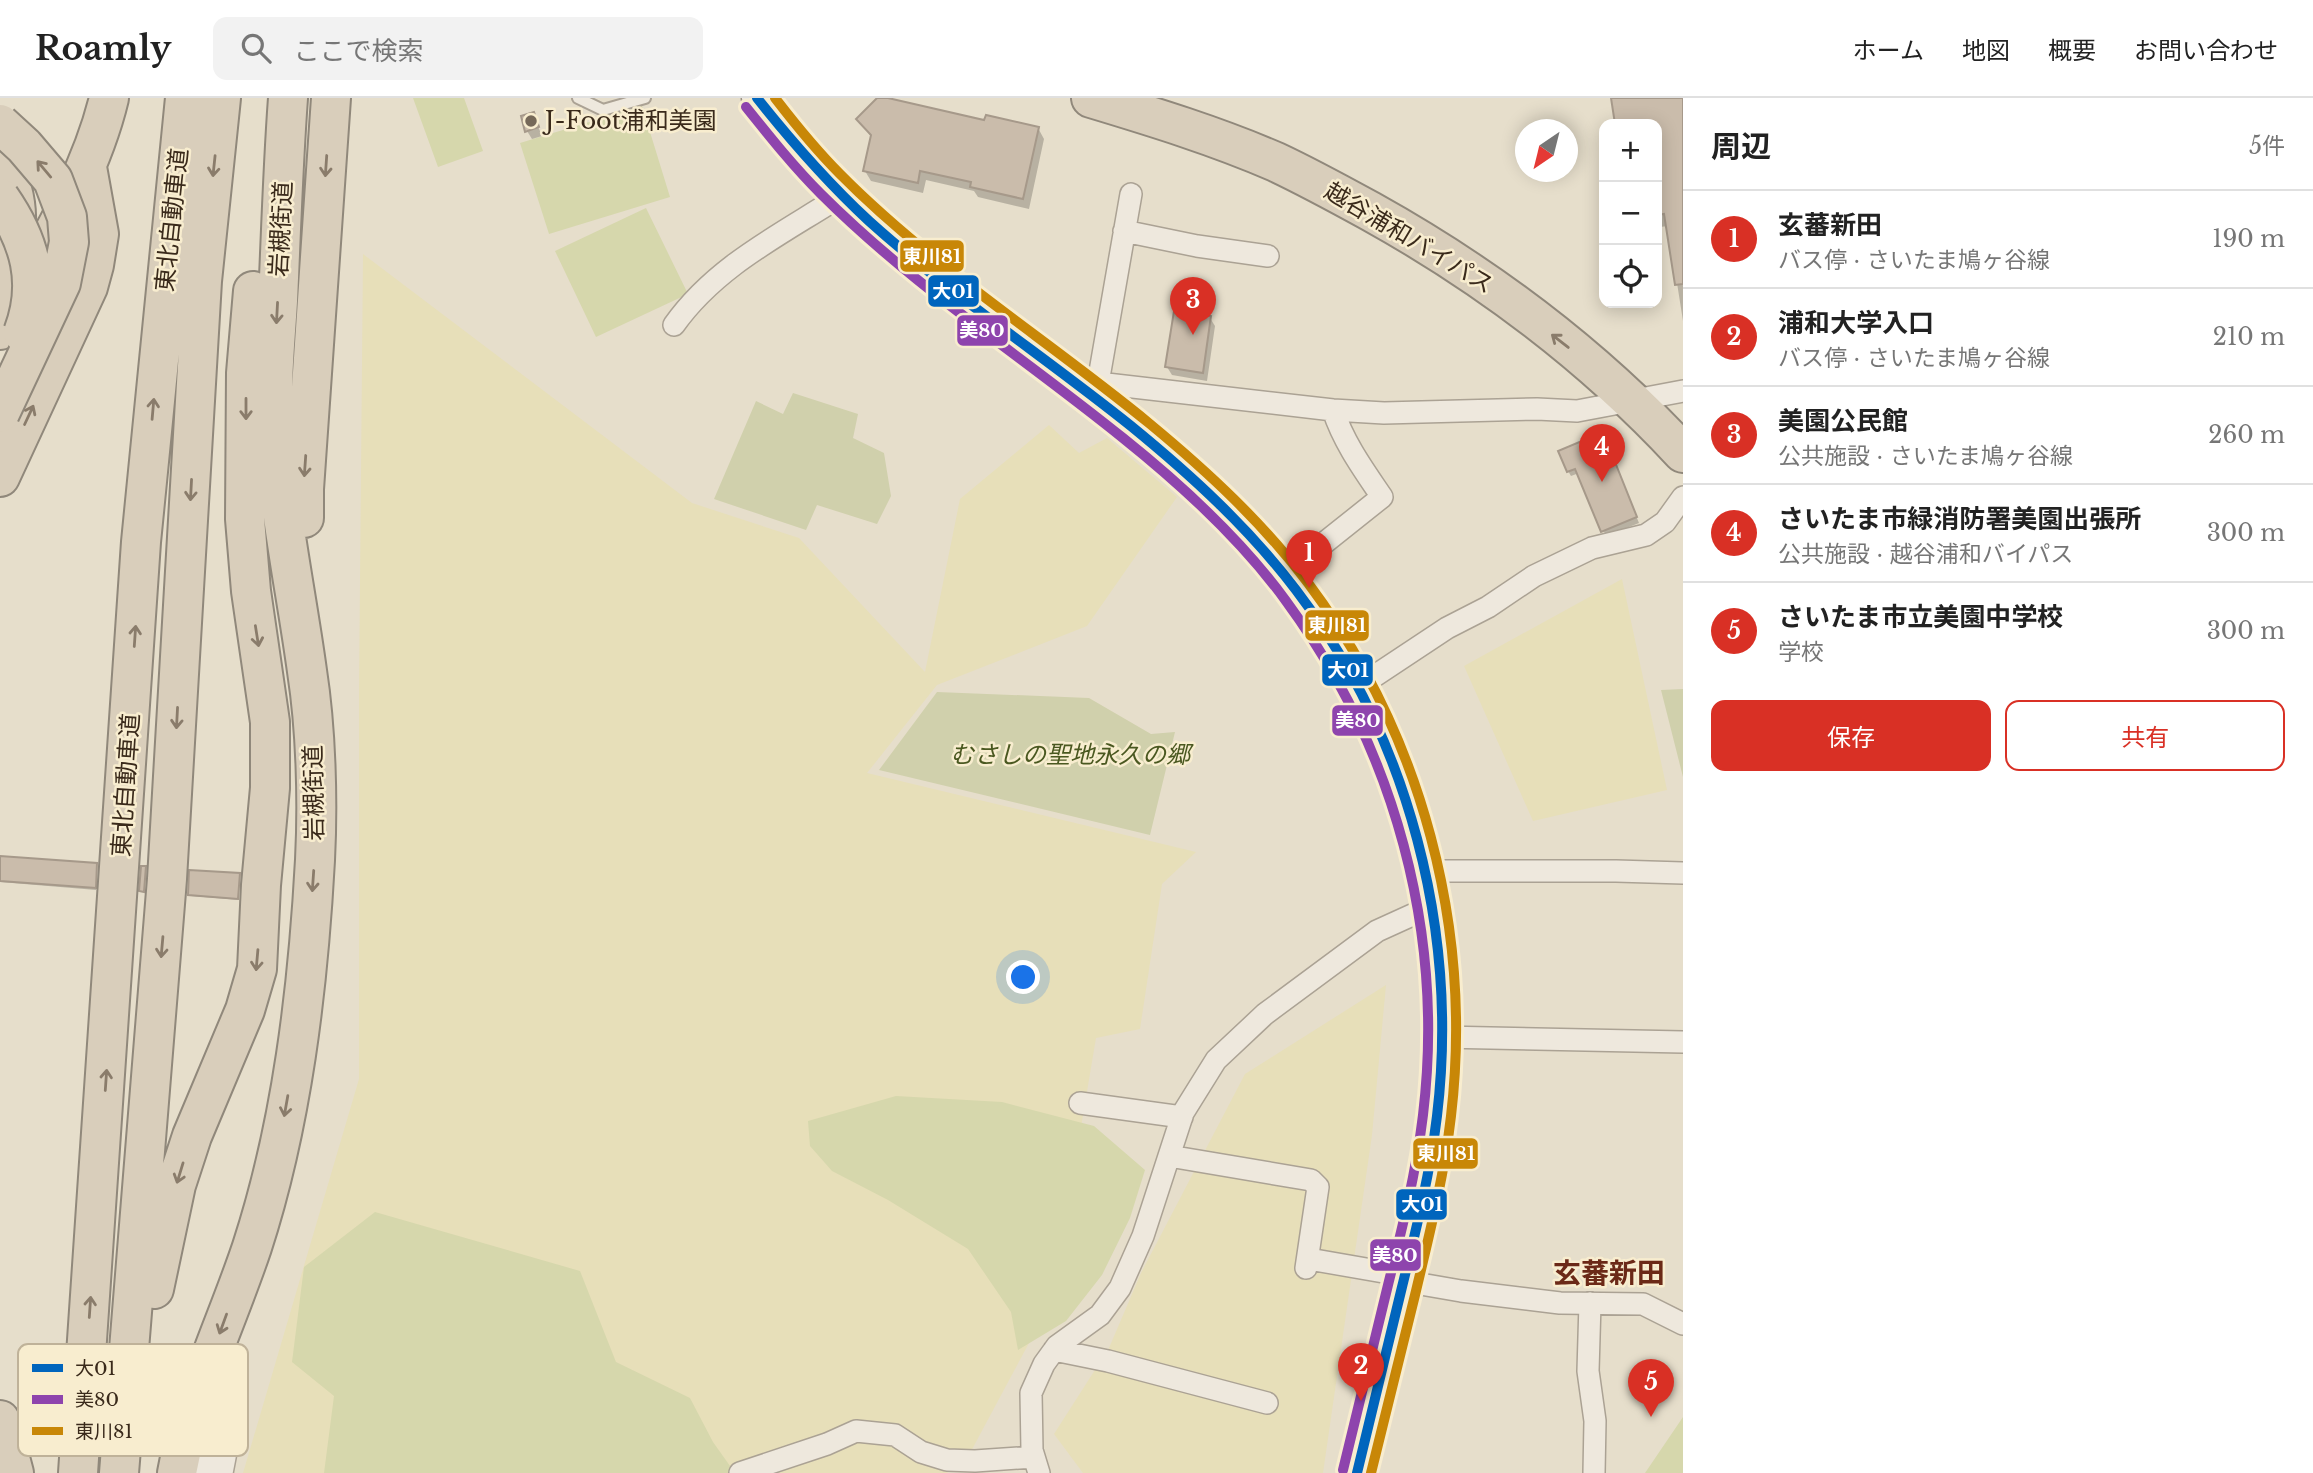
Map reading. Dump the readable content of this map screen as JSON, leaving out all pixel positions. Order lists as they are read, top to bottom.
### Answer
{
  "streets": {
    "highway": ["東北自動車道", "岩槻街道", "越谷浦和バイパス"]
  },
  "districts": ["玄蕃新田"],
  "parks": ["むさしの聖地永久の郷"],
  "places": ["J-Foot浦和美園"],
  "lines": ["transit line 大01", "transit line 東川81", "transit line 美80"],
  "legend": ["大01", "美80", "東川81"],
  "north": "bottom left",
  "page": {
    "header": "Roamly",
    "search": "ここで検索",
    "nav": [
      "ホーム",
      "地図",
      "概要",
      "お問い合わせ"
    ],
    "heading": ["周辺", "5件"],
    "map_buttons": ["+", "−"],
    "list": [
      {
        "mark": "1",
        "name": "玄蕃新田",
        "note": "バス停 · さいたま鳩ヶ谷線",
        "value": "190 m"
      },
      {
        "mark": "2",
        "name": "浦和大学入口",
        "note": "バス停 · さいたま鳩ヶ谷線",
        "value": "210 m"
      },
      {
        "mark": "3",
        "name": "美園公民館",
        "note": "公共施設 · さいたま鳩ヶ谷線",
        "value": "260 m"
      },
      {
        "mark": "4",
        "name": "さいたま市緑消防署美園出張所",
        "note": "公共施設 · 越谷浦和バイパス",
        "value": "300 m"
      },
      {
        "mark": "5",
        "name": "さいたま市立美園中学校",
        "note": "学校",
        "value": "300 m"
      }
    ],
    "pins": [
      "3",
      "4",
      "1",
      "2",
      "5"
    ],
    "buttons": ["保存", "共有"]
  }
}
